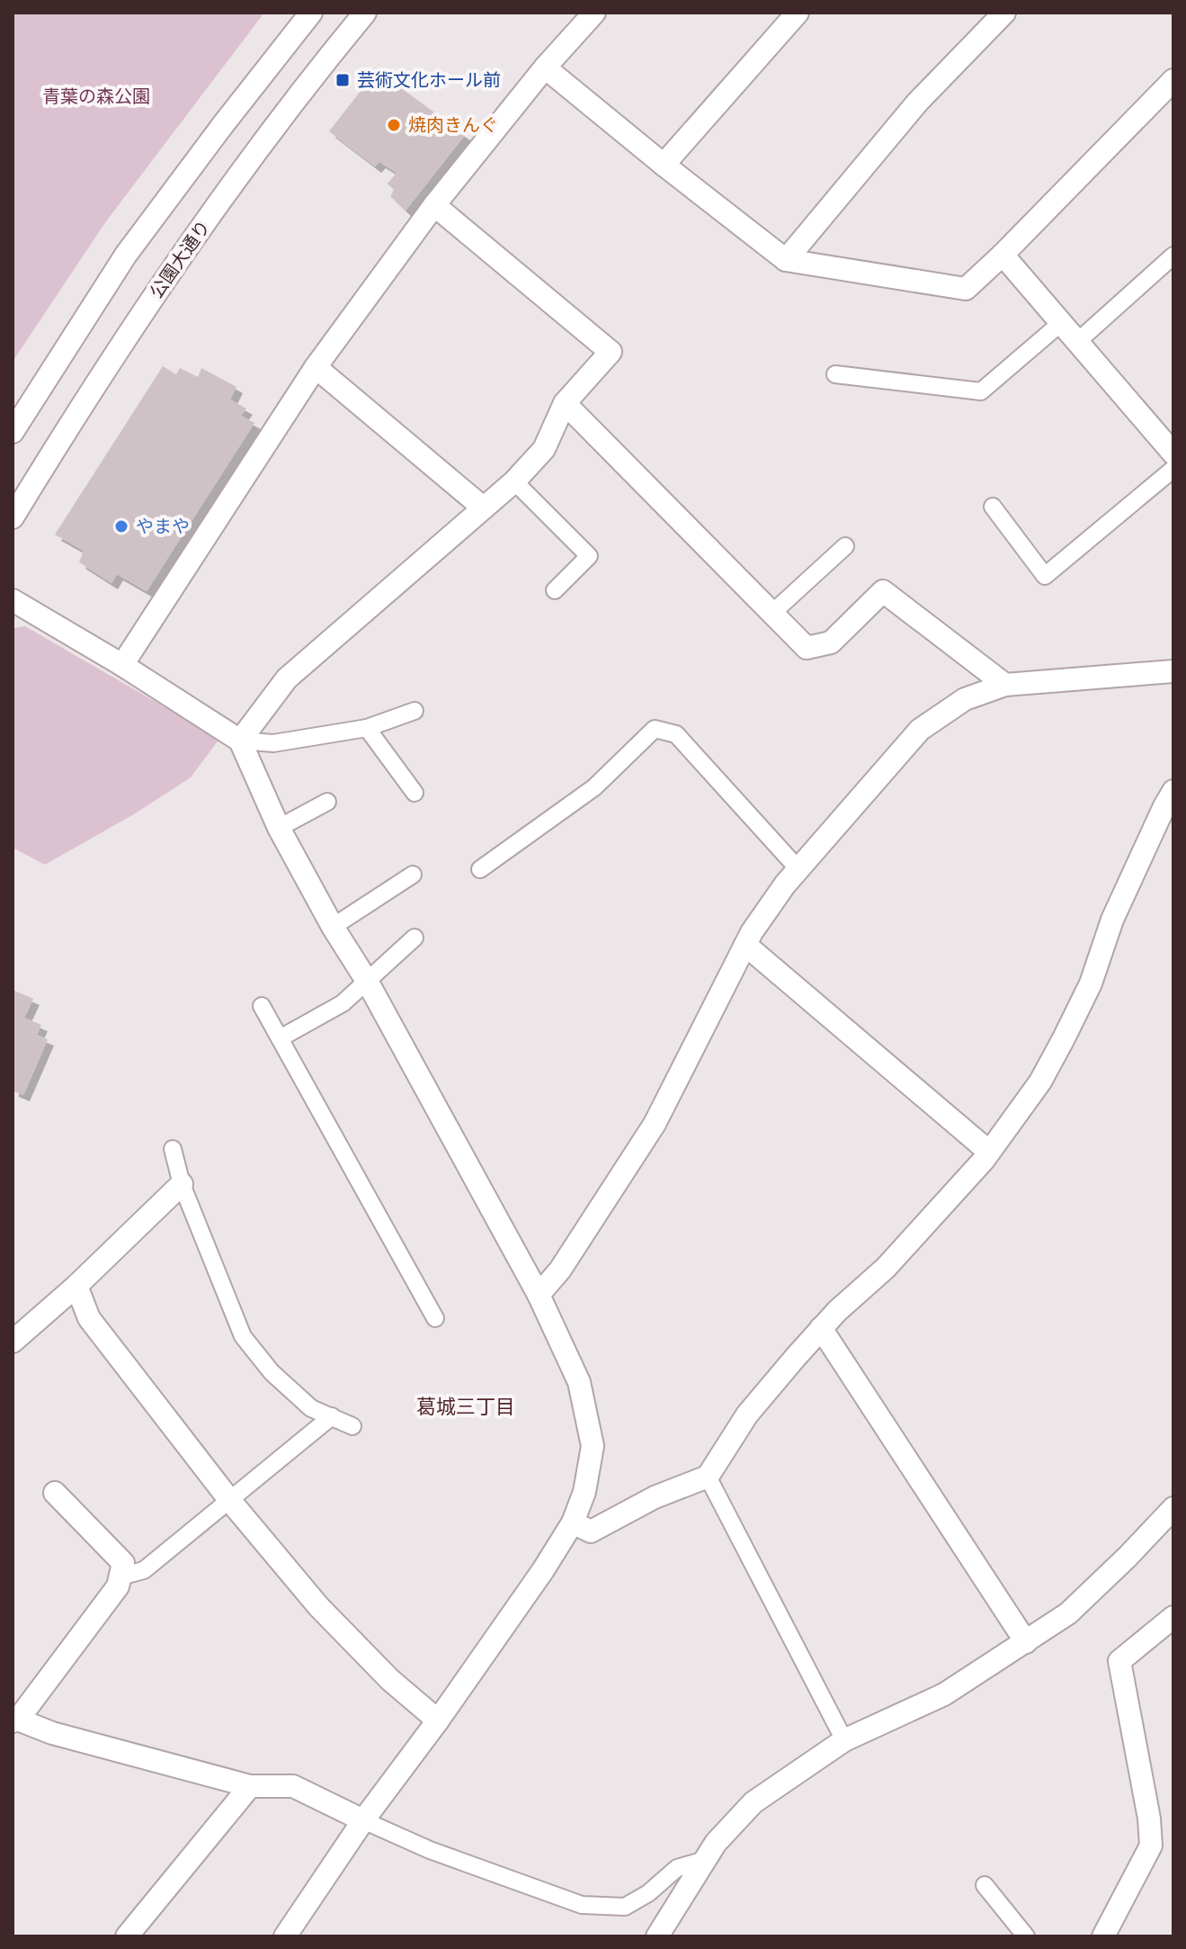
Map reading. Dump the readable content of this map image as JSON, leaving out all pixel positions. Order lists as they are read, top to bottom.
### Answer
{
  "streets": {
    "street": ["公園大通り"]
  },
  "districts": ["葛城三丁目"],
  "parks": ["青葉の森公園"],
  "places": {
    "transit": ["芸術文化ホール前"],
    "other": ["焼肉きんぐ", "やまや"]
  }
}
